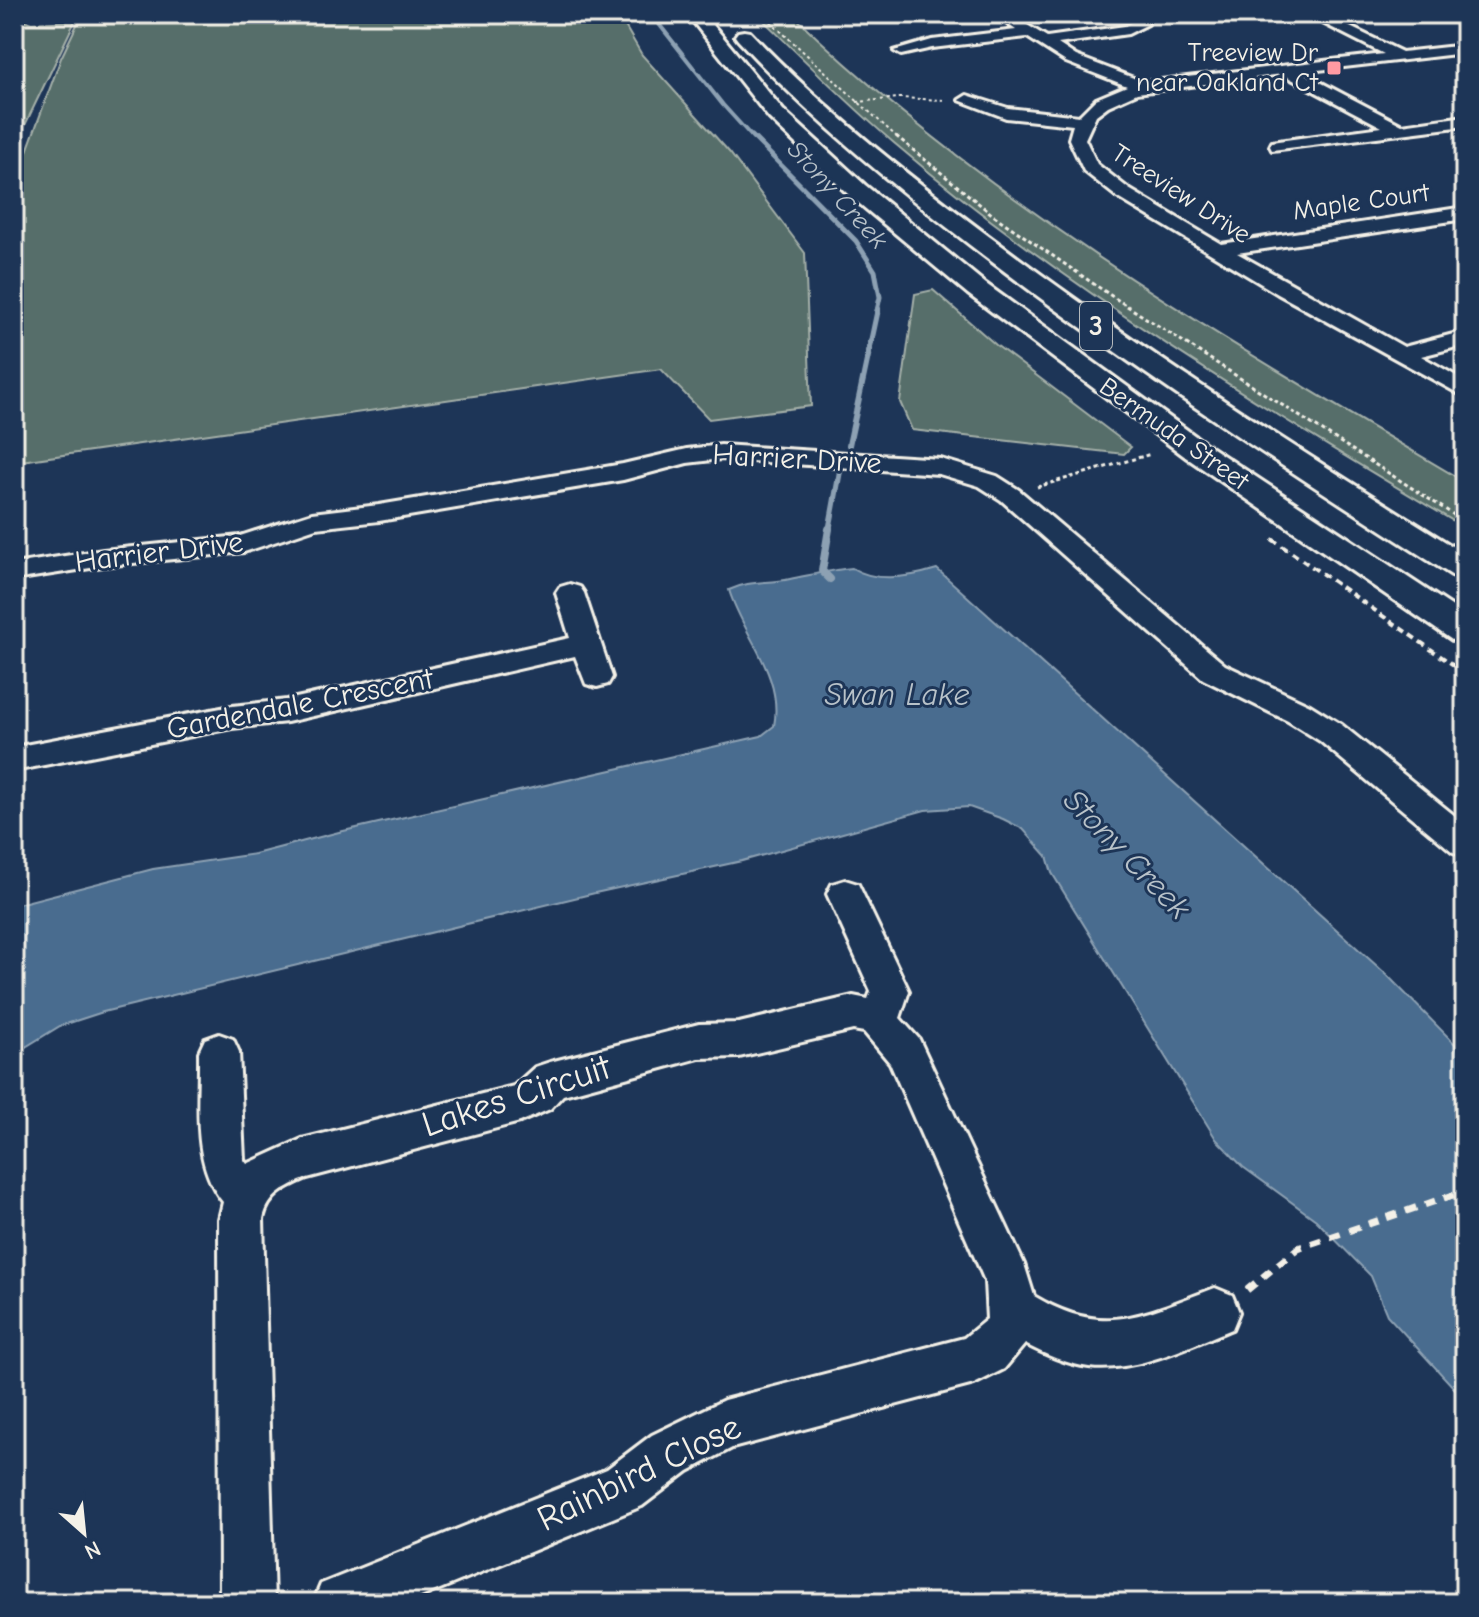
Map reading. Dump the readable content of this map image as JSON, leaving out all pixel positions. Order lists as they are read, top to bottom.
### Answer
{
  "streets": {
    "main road": ["3", "Bermuda Street"],
    "street": [
      "Treeview Drive",
      "Maple Court",
      "Harrier Drive",
      "Gardendale Crescent",
      "Lakes Circuit",
      "Rainbird Close"
    ]
  },
  "crossings": [
    ["Treeview Drive", "Maple Court"]
  ],
  "water": ["Stony Creek", "Swan Lake"],
  "places": {
    "transit": ["Treeview Dr near Oakland Ct"]
  },
  "north": "bottom right"
}
